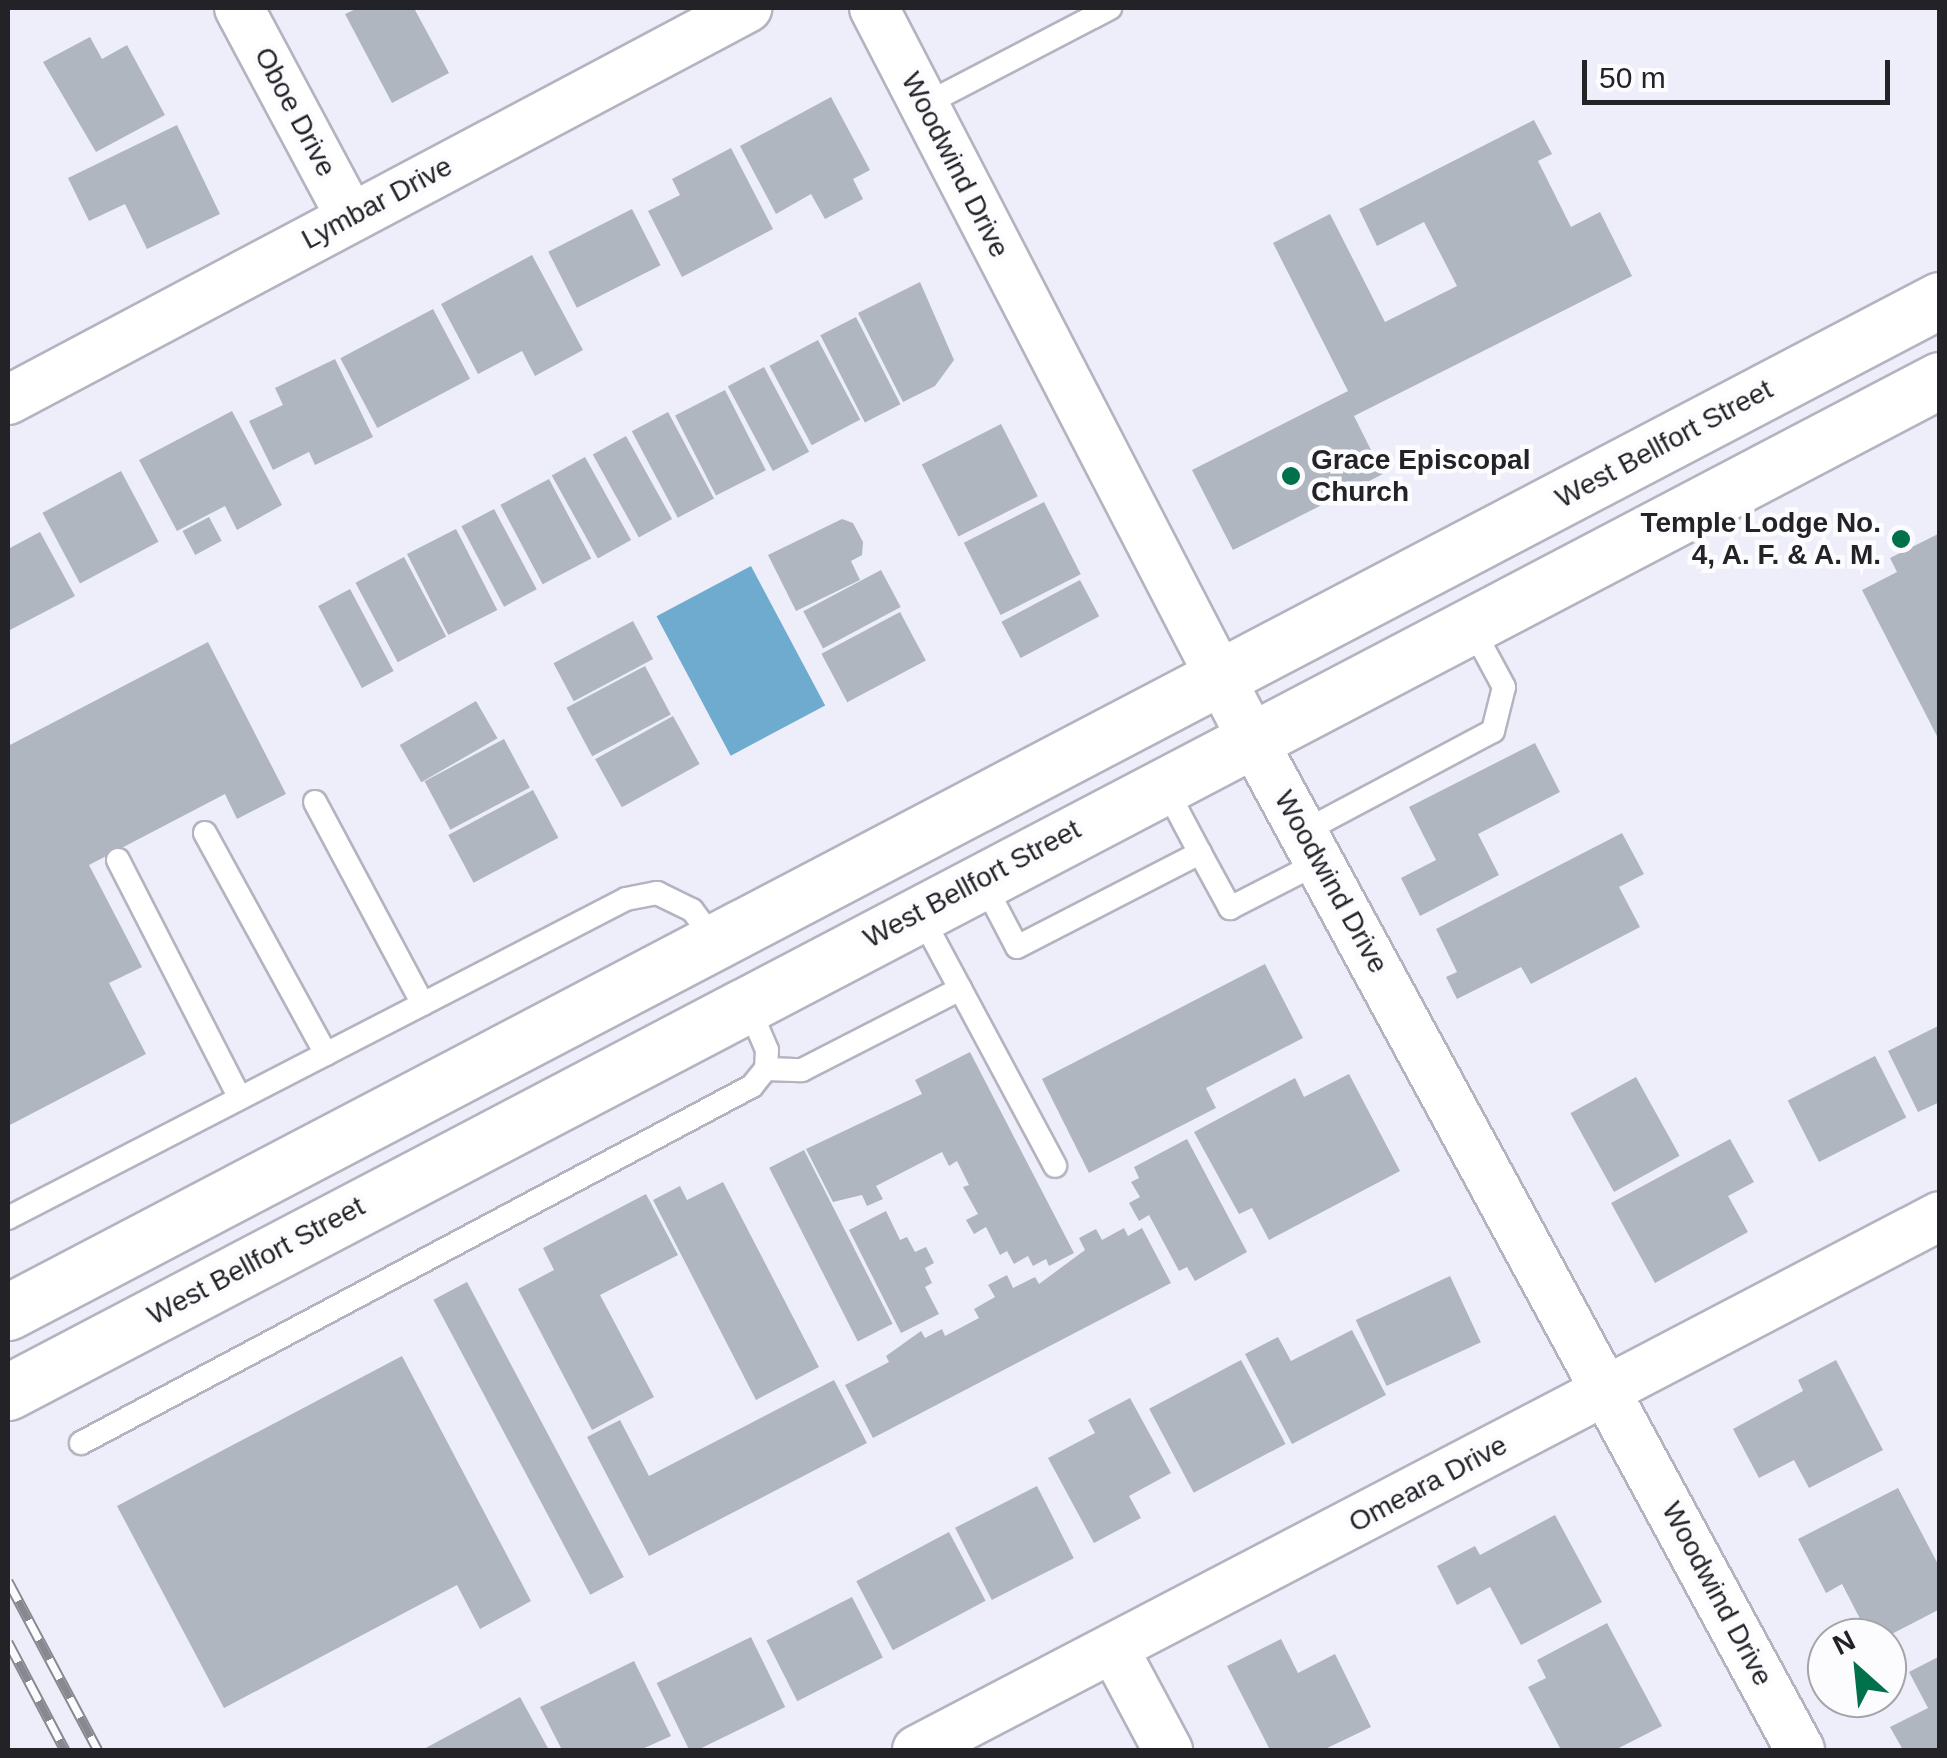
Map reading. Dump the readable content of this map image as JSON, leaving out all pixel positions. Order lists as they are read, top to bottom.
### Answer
{
  "streets": {
    "main road": ["West Bellfort Street"],
    "street": [
      "Oboe Drive",
      "Woodwind Drive",
      "Lymbar Drive",
      "Omeara Drive"
    ]
  },
  "crossings": [
    ["Oboe Drive", "Lymbar Drive"],
    ["Woodwind Drive", "West Bellfort Street"],
    ["Woodwind Drive", "Omeara Drive"]
  ],
  "places": ["Grace Episcopal Church", "Temple Lodge No. 4, A. F. & A. M."],
  "scale_bar": "50 m",
  "north": "top left"
}
